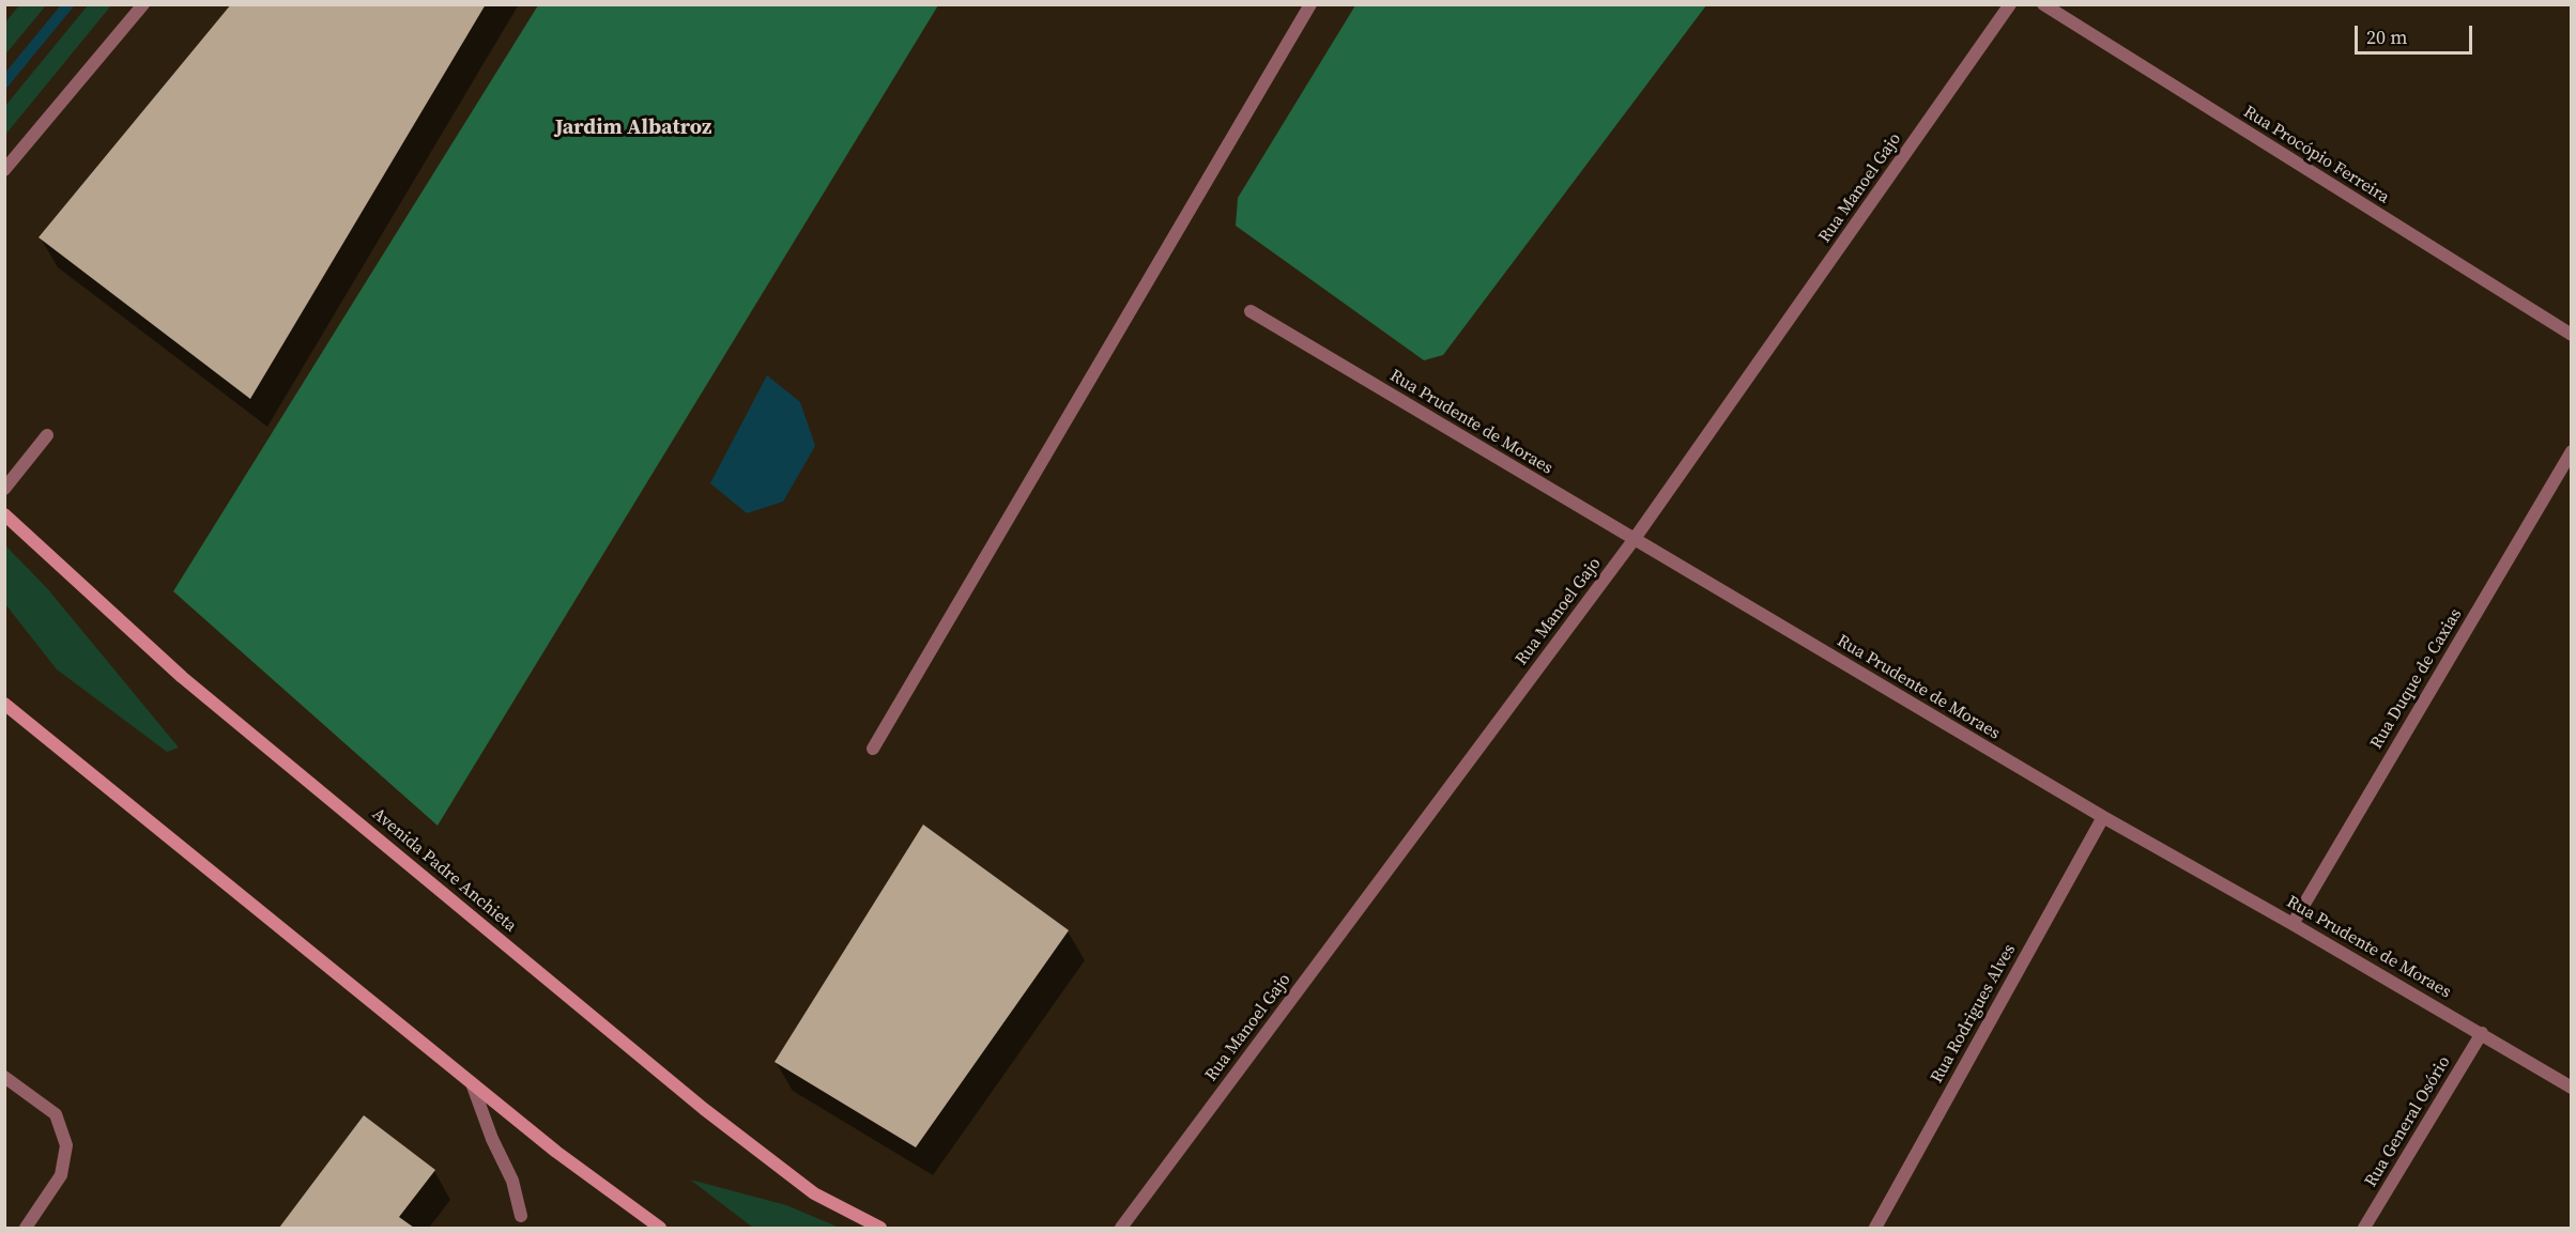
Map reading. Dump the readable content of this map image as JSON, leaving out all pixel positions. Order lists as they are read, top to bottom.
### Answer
{
  "streets": {
    "main road": ["Avenida Padre Anchieta"],
    "street": [
      "Rua Procópio Ferreira",
      "Rua Manoel Gajo",
      "Rua Prudente de Moraes",
      "Rua Duque de Caxias",
      "Rua Rodrigues Alves",
      "Rua General Osório"
    ]
  },
  "crossings": [
    ["Rua Manoel Gajo", "Rua Prudente de Moraes"],
    ["Rua Prudente de Moraes", "Rua Duque de Caxias"],
    ["Rua Prudente de Moraes", "Rua Rodrigues Alves"],
    ["Rua Prudente de Moraes", "Rua General Osório"]
  ],
  "districts": ["Jardim Albatroz"],
  "scale_bar": "20 m"
}
